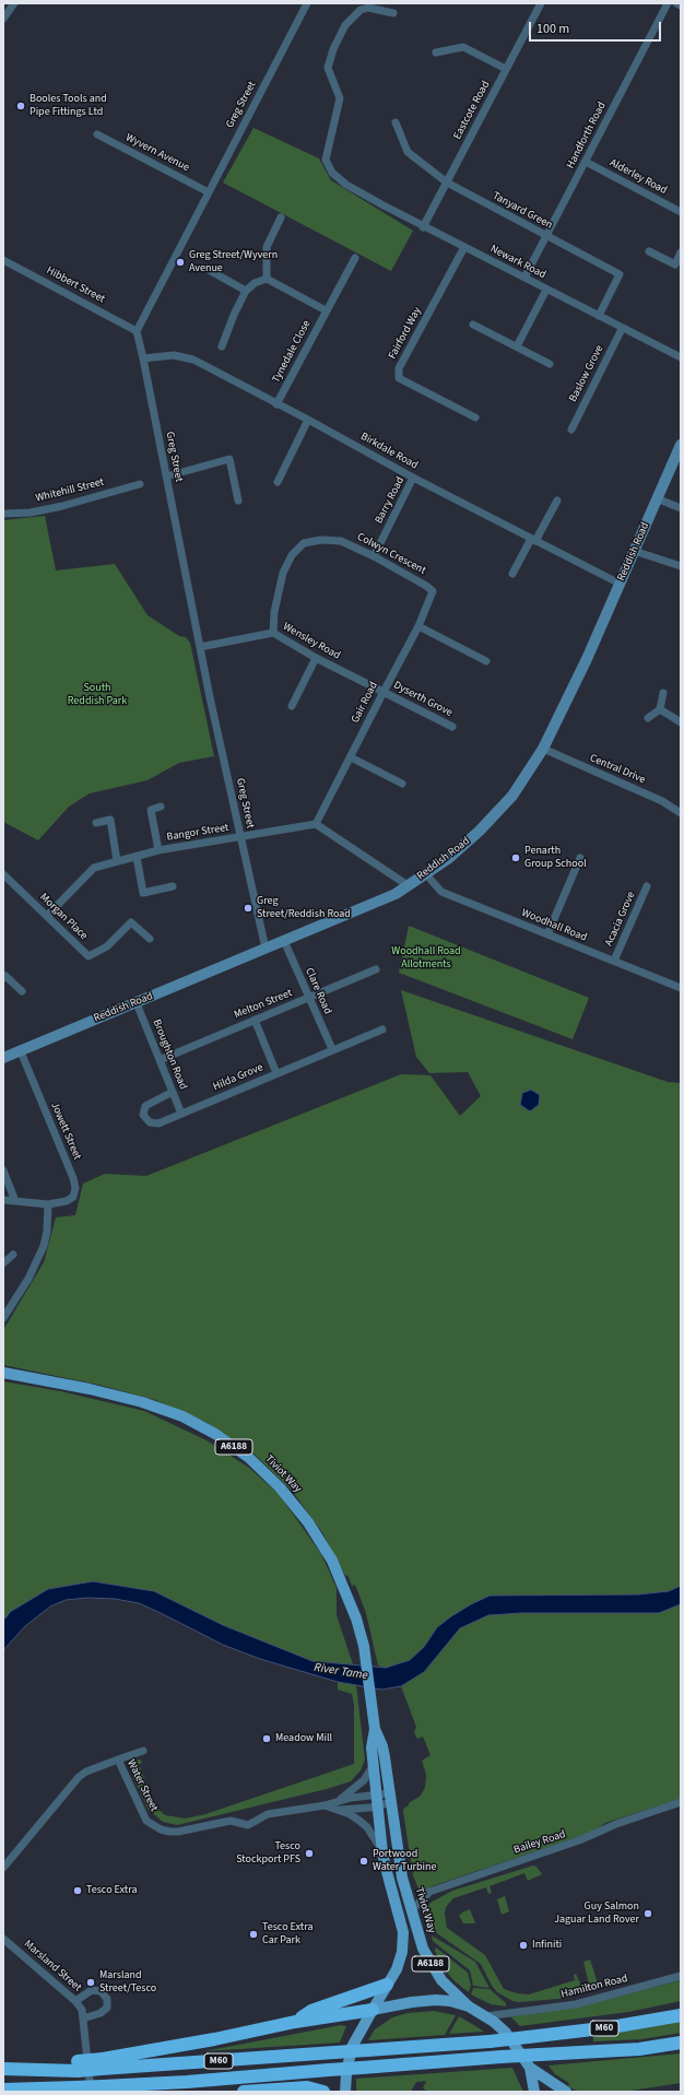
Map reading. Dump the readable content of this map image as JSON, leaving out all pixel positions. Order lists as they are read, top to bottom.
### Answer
{
  "streets": {
    "highway": ["M60"],
    "main road": ["Reddish Road", "A6188", "Tiviot Way"],
    "street": [
      "Greg Street",
      "Eastcote Road",
      "Handforth Road",
      "Wyvern Avenue",
      "Alderley Road",
      "Tanyard Green",
      "Newark Road",
      "Hibbert Street",
      "Fairford Way",
      "Tynedale Close",
      "Baslow Grove",
      "Birkdale Road",
      "Whitehill Street",
      "Barry Road",
      "Colwyn Crescent",
      "Wensley Road",
      "Dyserth Grove",
      "Gair Road",
      "Central Drive",
      "Bangor Street",
      "Morgan Place",
      "Acacia Grove",
      "Woodhall Road",
      "Clare Road",
      "Melton Street",
      "Broughton Road",
      "Hilda Grove",
      "Jowett Street",
      "Water Street",
      "Bailey Road",
      "Marsland Street",
      "Hamilton Road"
    ]
  },
  "crossings": [
    ["Greg Street", "Wyvern Avenue"],
    ["Greg Street", "Hibbert Street"],
    ["Greg Street", "Birkdale Road"],
    ["Greg Street", "Reddish Road"],
    ["Greg Street", "Wensley Road"],
    ["Greg Street", "Bangor Street"],
    ["Eastcote Road", "Tanyard Green"],
    ["Eastcote Road", "Newark Road"],
    ["Handforth Road", "Alderley Road"],
    ["Handforth Road", "Tanyard Green"],
    ["Handforth Road", "Newark Road"],
    ["Tanyard Green", "Newark Road"],
    ["Newark Road", "Fairford Way"],
    ["Newark Road", "Baslow Grove"],
    ["Tynedale Close", "Birkdale Road"],
    ["Birkdale Road", "Barry Road"],
    ["Birkdale Road", "Reddish Road"],
    ["Barry Road", "Colwyn Crescent"],
    ["Barry Road", "Wensley Road"],
    ["Barry Road", "Dyserth Grove"],
    ["Barry Road", "Gair Road"],
    ["Reddish Road", "Central Drive"],
    ["Reddish Road", "Woodhall Road"],
    ["Reddish Road", "Clare Road"],
    ["Reddish Road", "Broughton Road"],
    ["Reddish Road", "Jowett Street"],
    ["Colwyn Crescent", "Wensley Road"],
    ["Colwyn Crescent", "Dyserth Grove"],
    ["Colwyn Crescent", "Gair Road"],
    ["Wensley Road", "Dyserth Grove"],
    ["Wensley Road", "Gair Road"],
    ["Dyserth Grove", "Gair Road"],
    ["Gair Road", "Bangor Street"],
    ["Bangor Street", "Morgan Place"],
    ["Acacia Grove", "Woodhall Road"],
    ["Clare Road", "Melton Street"],
    ["Clare Road", "Hilda Grove"],
    ["Melton Street", "Broughton Road"],
    ["Broughton Road", "Hilda Grove"],
    ["Tiviot Way", "Water Street"],
    ["Tiviot Way", "Bailey Road"],
    ["Tiviot Way", "M60"]
  ],
  "water": ["River Tame"],
  "parks": ["South Reddish Park", "Woodhall Road Allotments"],
  "places": [
    "Booles Tools and Pipe Fittings Ltd",
    "Greg Street/Wyvern Avenue",
    "Penarth Group School",
    "Greg Street/Reddish Road",
    "Meadow Mill",
    "Tesco Stockport PFS",
    "Portwood Water Turbine",
    "Tesco Extra",
    "Guy Salmon Jaguar Land Rover",
    "Tesco Extra Car Park",
    "Infiniti",
    "Marsland Street/Tesco"
  ],
  "scale_bar": "100 m"
}
